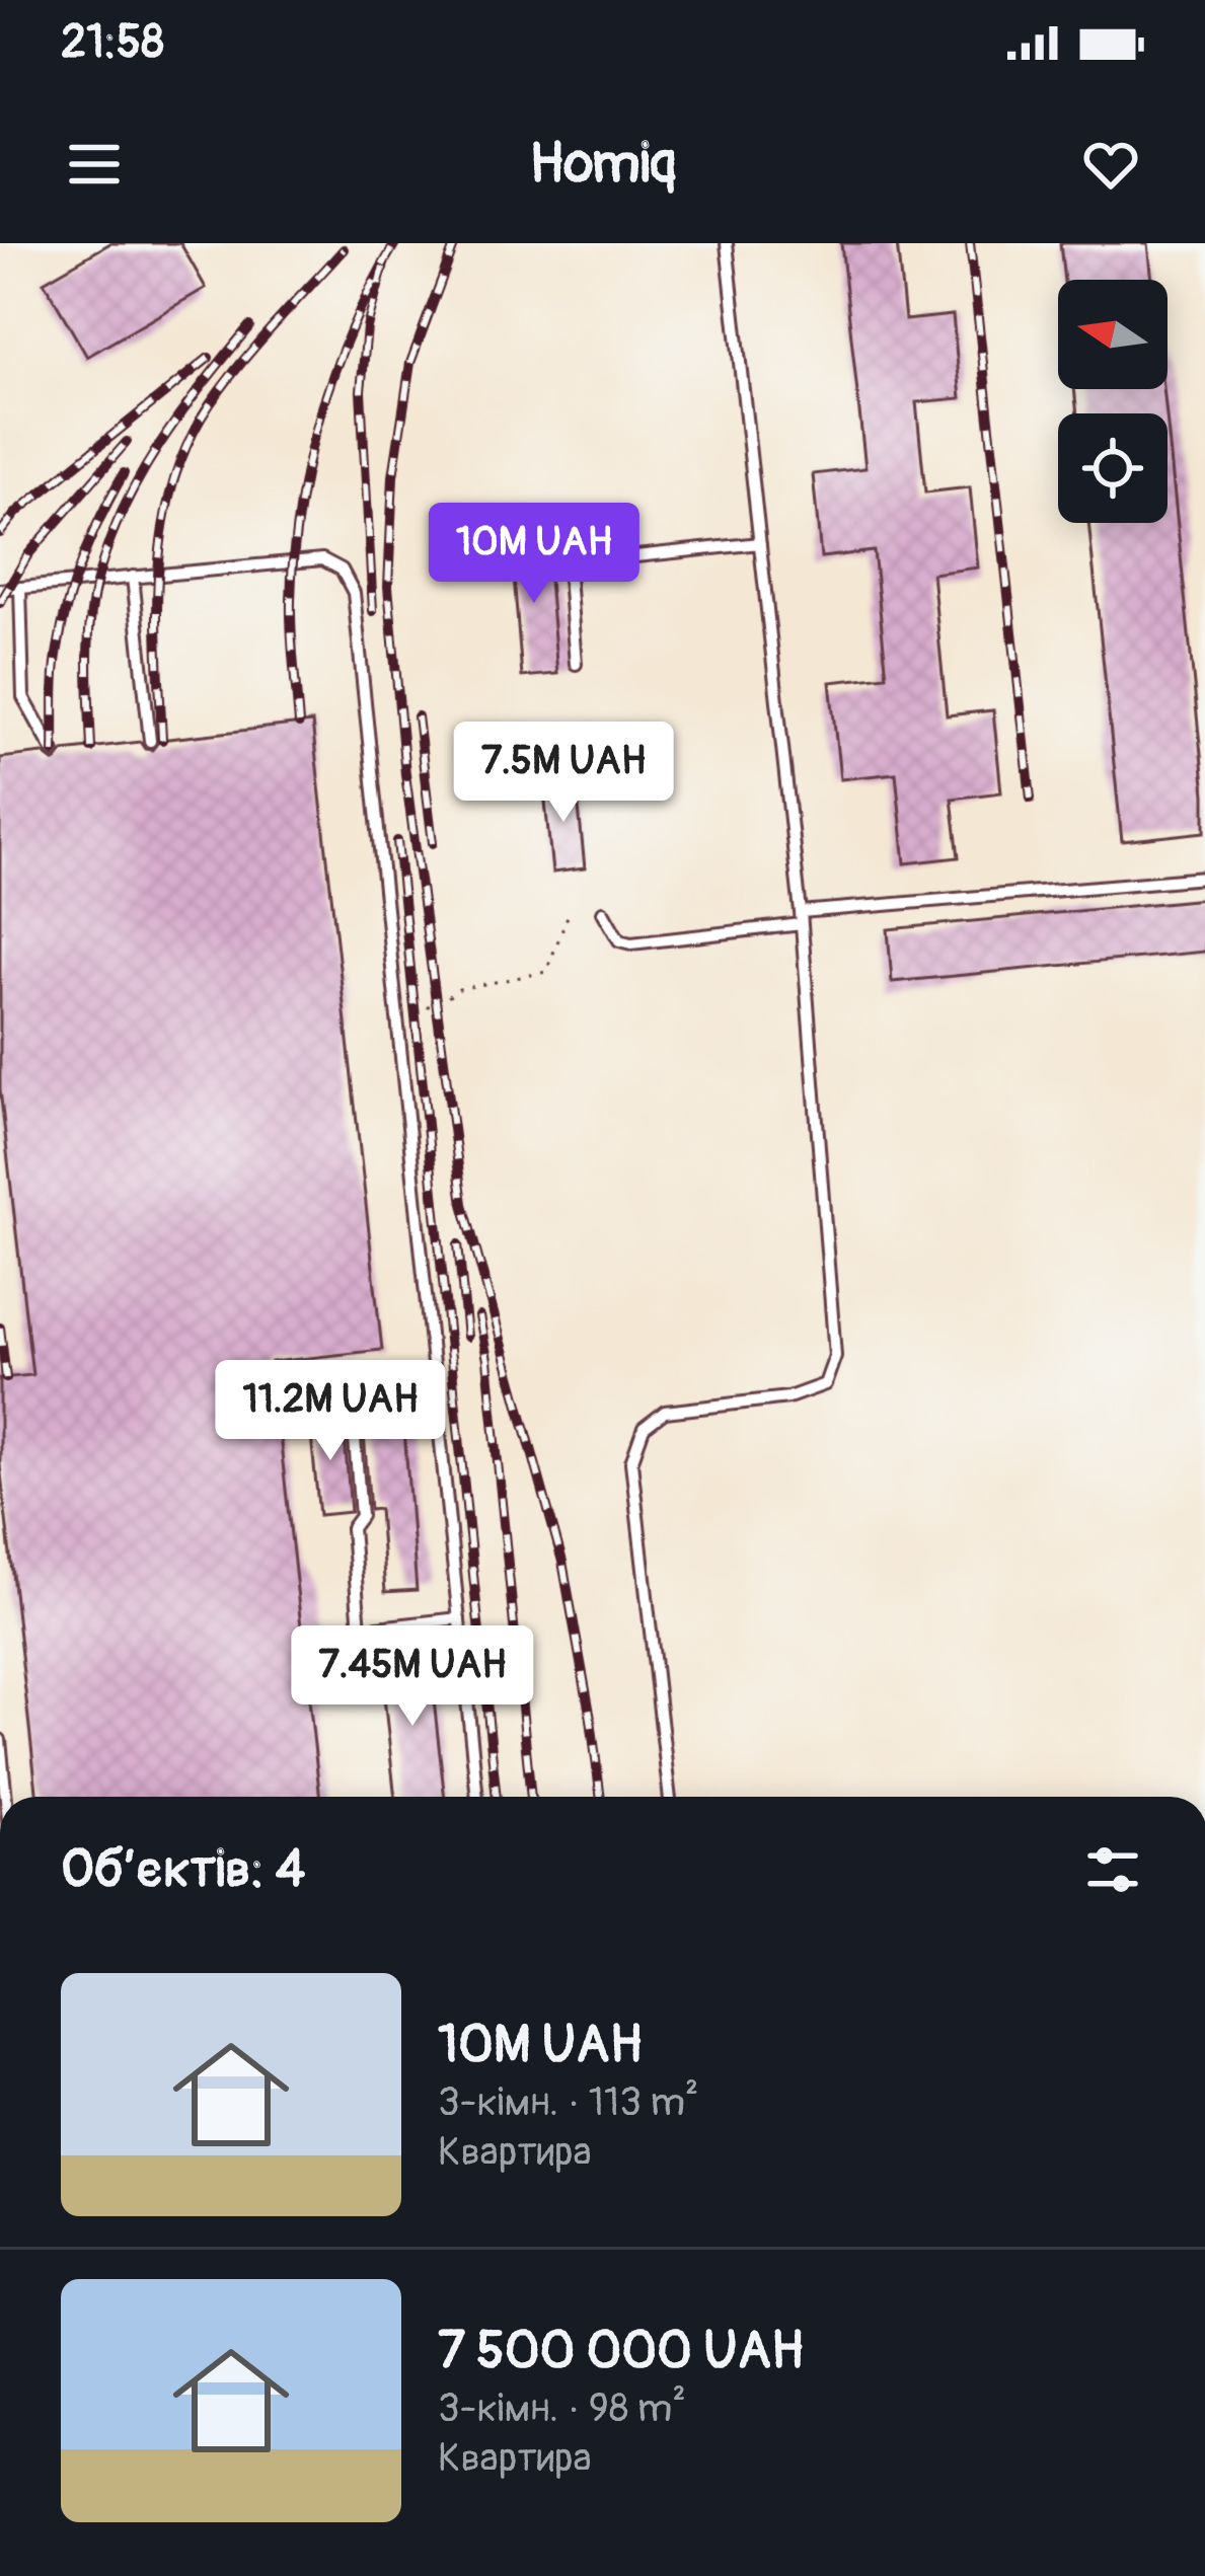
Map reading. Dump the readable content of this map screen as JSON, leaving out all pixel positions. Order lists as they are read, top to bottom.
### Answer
{
  "north": "left",
  "page": {
    "status": "21:58",
    "header": "Homiq",
    "price": [
      "10M UAH",
      "7.5M UAH",
      "11.2M UAH",
      "7.45M UAH"
    ],
    "heading": "Об’єктів: 4",
    "list": [
      {
        "name": "10M UAH",
        "note": "3-кімн. · 113 m² · Квартира"
      },
      {
        "name": "7 500 000 UAH",
        "note": "3-кімн. · 98 m² · Квартира"
      }
    ]
  }
}
